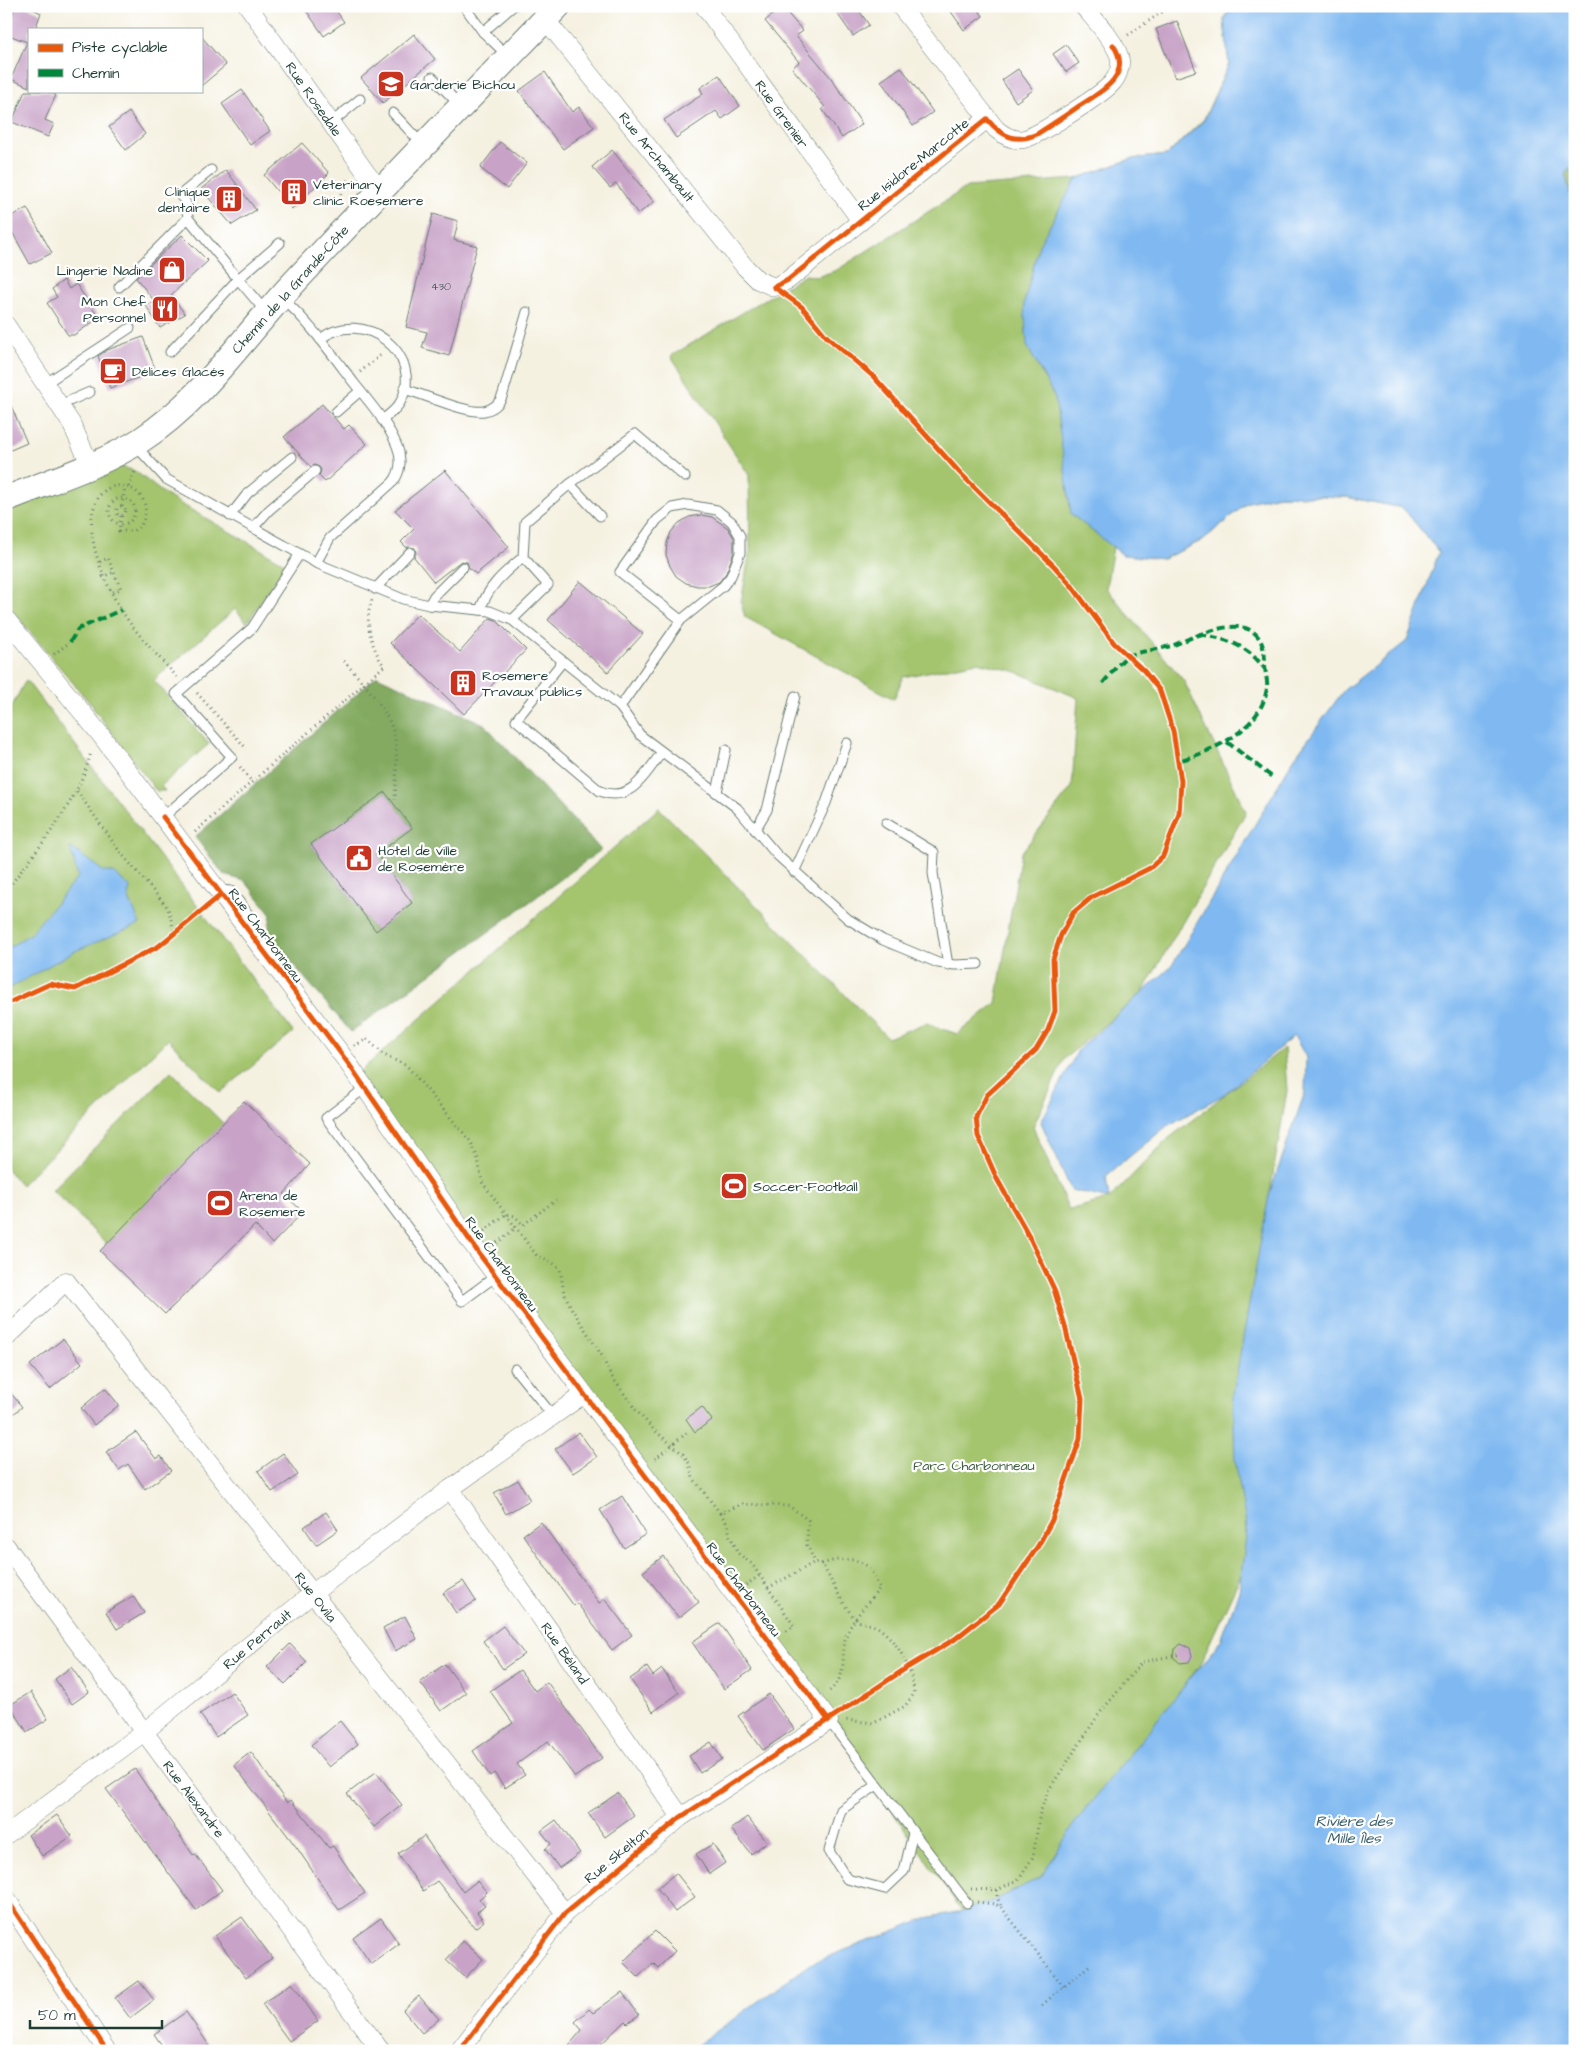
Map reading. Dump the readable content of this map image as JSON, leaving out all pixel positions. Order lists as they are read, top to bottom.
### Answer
{
  "streets": {
    "main road": ["Chemin de la Grande-Côte"],
    "street": [
      "Rue Rosedale",
      "Rue Grenier",
      "Rue Archambault",
      "Rue Isidore-Marcotte",
      "Rue Charbonneau",
      "Rue Ovila",
      "Rue Perrault",
      "Rue Béland",
      "Rue Alexandre",
      "Rue Skelton"
    ]
  },
  "crossings": [
    ["Rue Rosedale", "Chemin de la Grande-Côte"],
    ["Rue Grenier", "Rue Isidore-Marcotte"],
    ["Rue Archambault", "Rue Isidore-Marcotte"],
    ["Rue Archambault", "Chemin de la Grande-Côte"],
    ["Rue Charbonneau", "Rue Perrault"],
    ["Rue Charbonneau", "Rue Skelton"],
    ["Rue Ovila", "Rue Perrault"],
    ["Rue Ovila", "Rue Skelton"],
    ["Rue Perrault", "Rue Béland"],
    ["Rue Perrault", "Rue Alexandre"],
    ["Rue Béland", "Rue Skelton"]
  ],
  "water": ["Rivière des Mille Îles"],
  "parks": ["Parc Charbonneau"],
  "places": {
    "school or university": ["Garderie Bichou"],
    "building": ["Veterinary clinic Roesemere", "Clinique dentaire", "Rosemere Travaux publics"],
    "shop": ["Lingerie Nadine"],
    "restaurant": ["Mon Chef Personnel"],
    "cafe": ["Délices Glacés"],
    "public building": ["Hotel de ville de Rosemère"],
    "sports": ["Soccer-Football", "Arena de Rosemere"]
  },
  "house_numbers": ["430"],
  "legend": ["Piste cyclable", "Chemin"],
  "scale_bar": "50 m"
}
